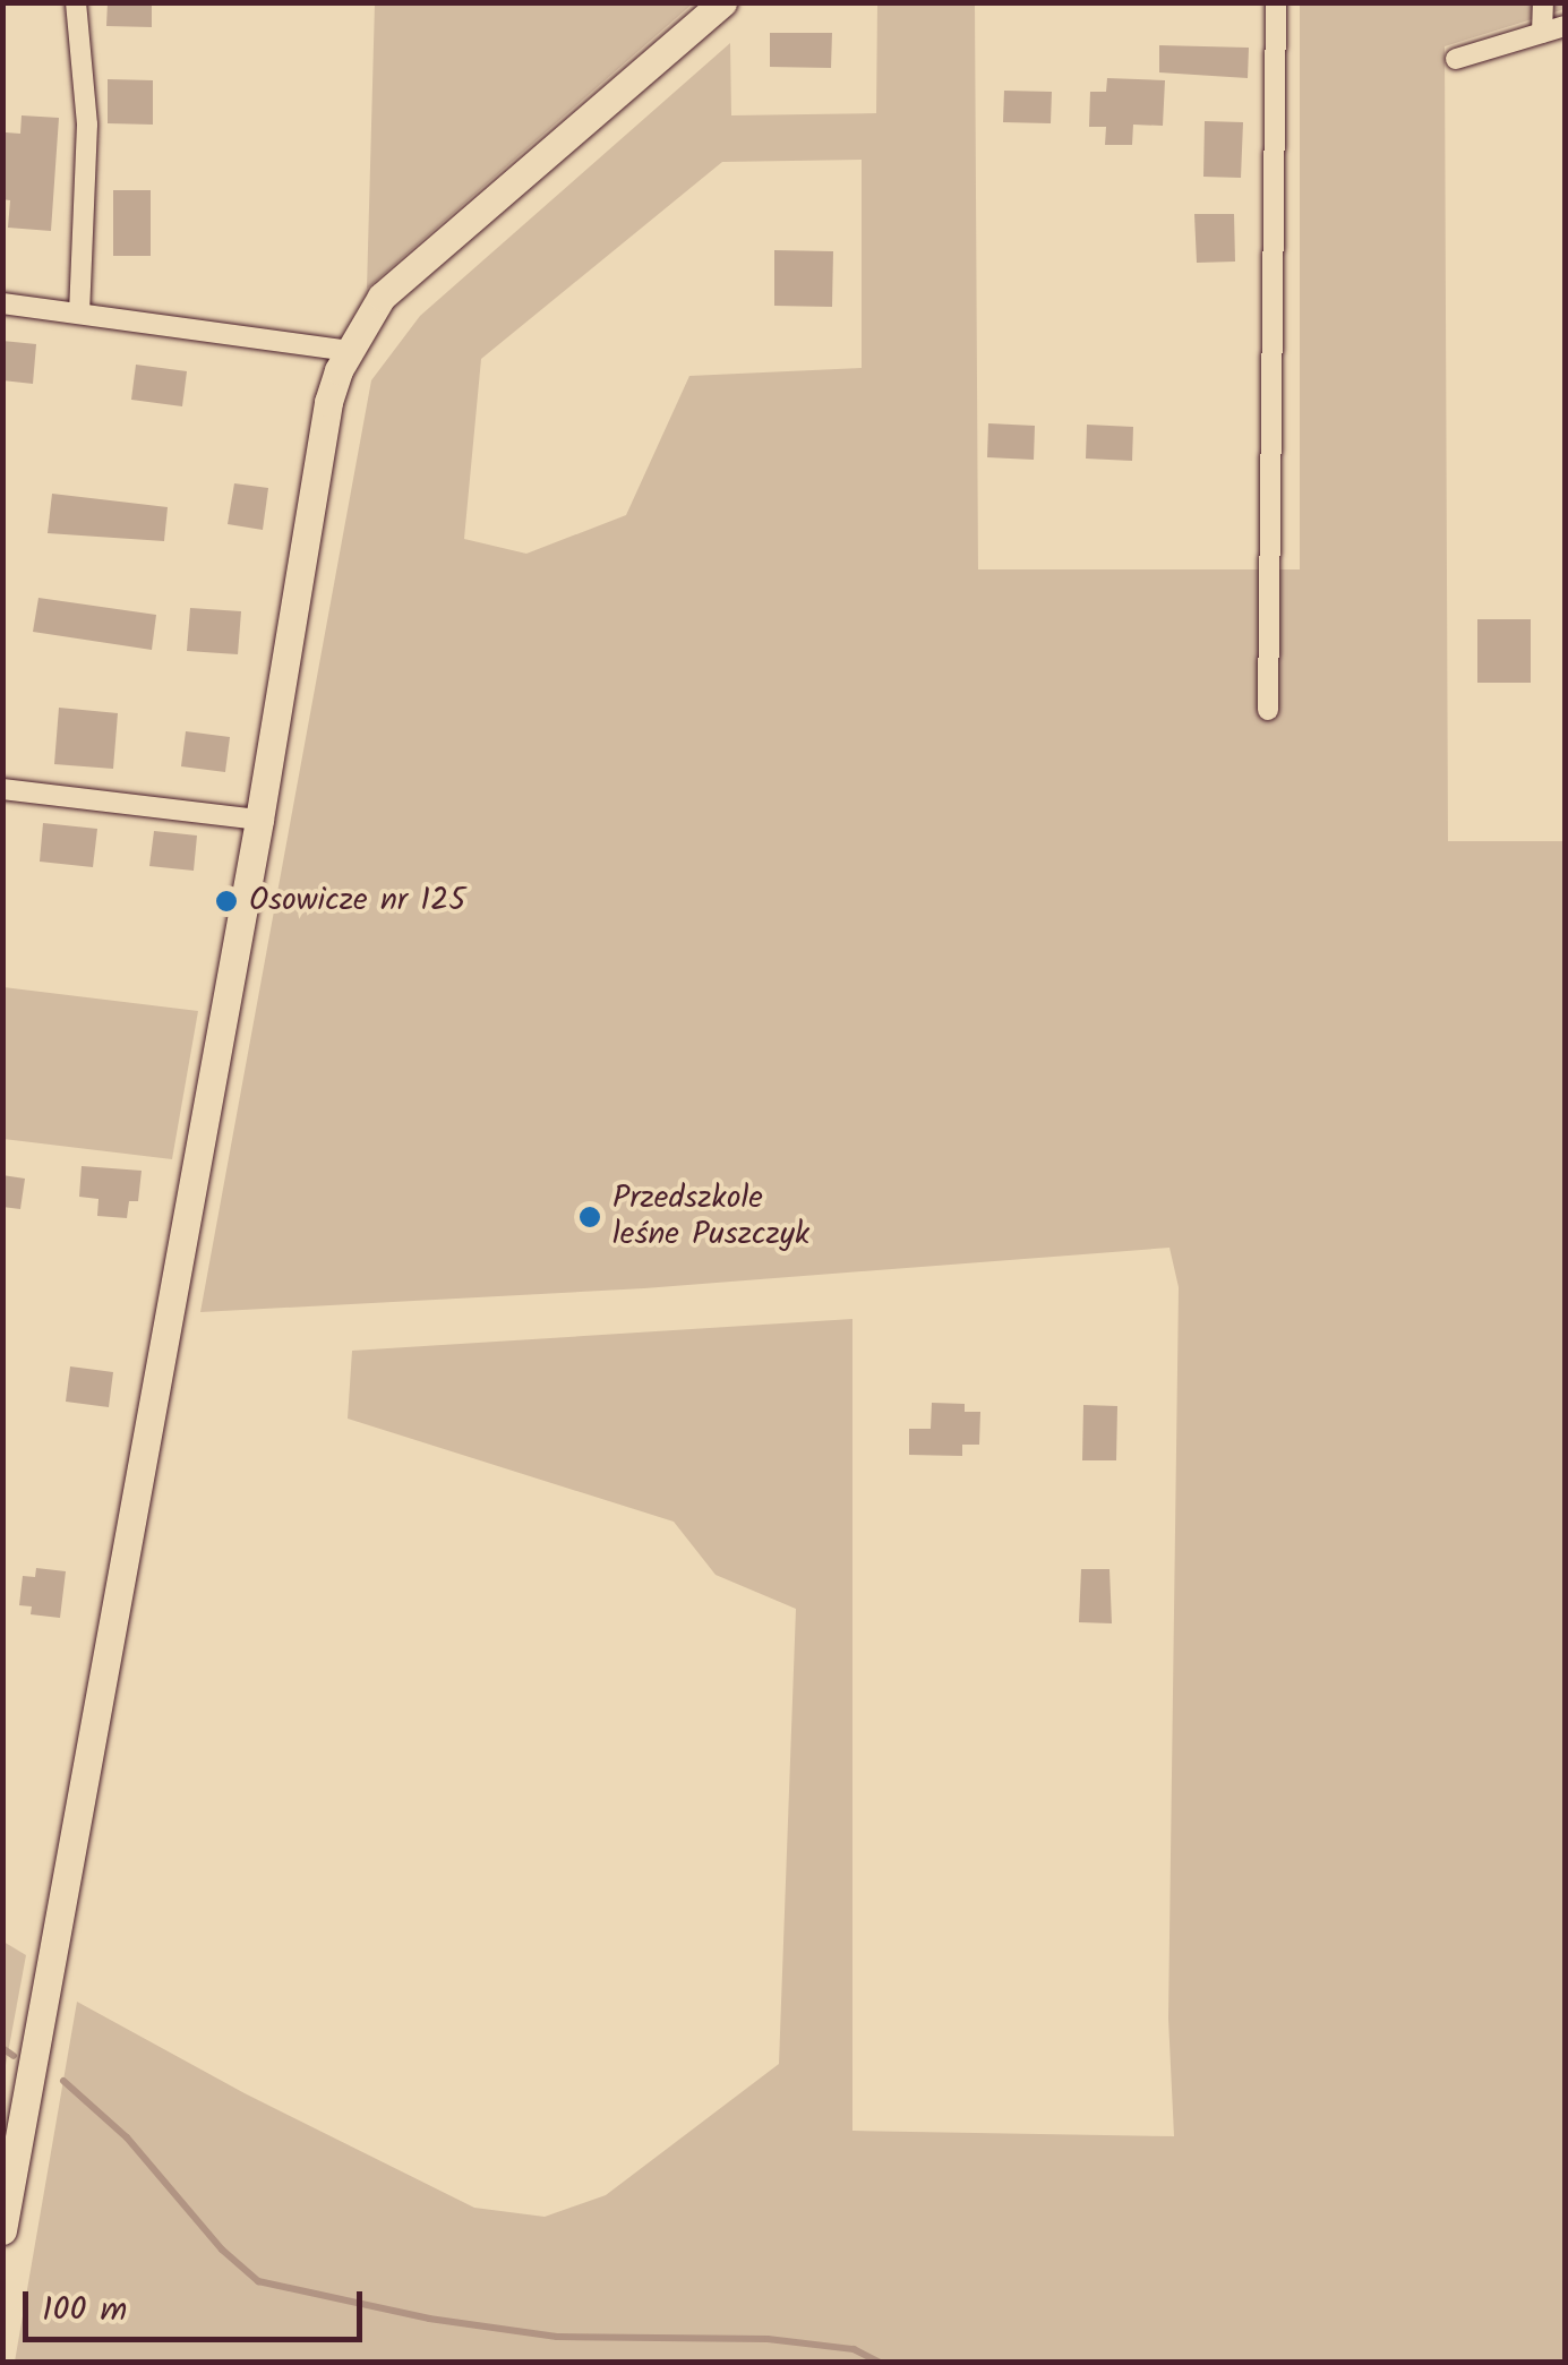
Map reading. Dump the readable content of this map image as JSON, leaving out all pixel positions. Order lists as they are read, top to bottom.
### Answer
{
  "places": ["Osowicze nr 125", "Przedszkole leśne Puszczyk"],
  "scale_bar": "100 m"
}
